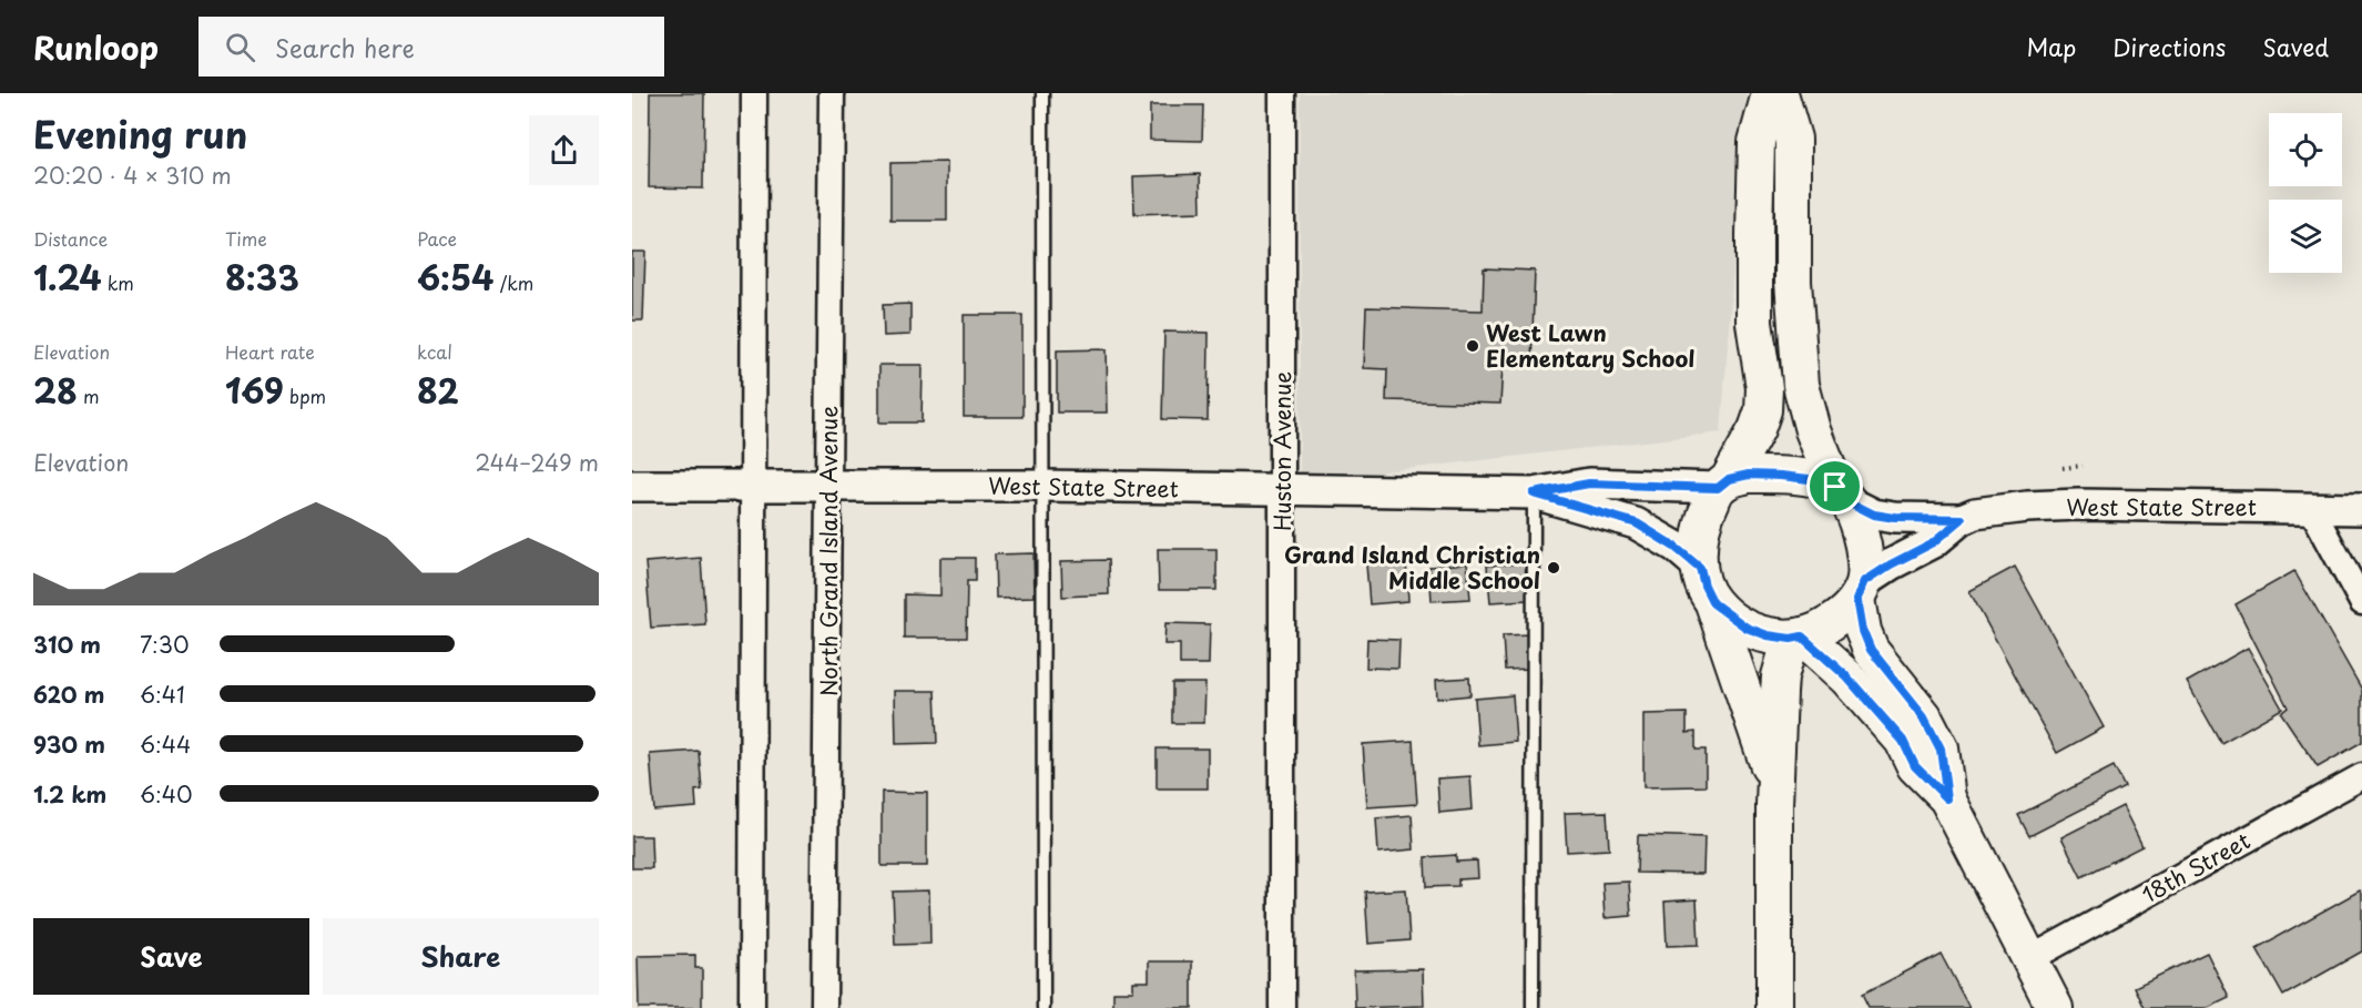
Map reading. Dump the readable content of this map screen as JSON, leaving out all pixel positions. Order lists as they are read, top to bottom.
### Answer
{
  "streets": {
    "street": [
      "Huston Avenue",
      "West State Street",
      "North Grand Island Avenue",
      "18th Street"
    ]
  },
  "crossings": [
    ["Huston Avenue", "West State Street"],
    ["West State Street", "North Grand Island Avenue"]
  ],
  "places": ["West Lawn Elementary School", "Grand Island Christian Middle School"],
  "page": {
    "header": "Runloop",
    "search": "Search here",
    "nav": ["Map", "Directions", "Saved"],
    "heading": ["Evening run", "20:20 · 4 × 310 m"],
    "stats": [
      ["Distance", "1.24 km"],
      ["Time", "8:33"],
      ["Pace", "6:54 /km"],
      ["Elevation", "28 m"],
      ["Heart rate", "169 bpm"],
      ["kcal", "82"]
    ],
    "chart": ["Elevation", "244–249 m"],
    "list": [
      {
        "name": "310 m",
        "note": "7:30"
      },
      {
        "name": "620 m",
        "note": "6:41"
      },
      {
        "name": "930 m",
        "note": "6:44"
      },
      {
        "name": "1.2 km",
        "note": "6:40"
      }
    ],
    "buttons": ["Save", "Share"]
  }
}
